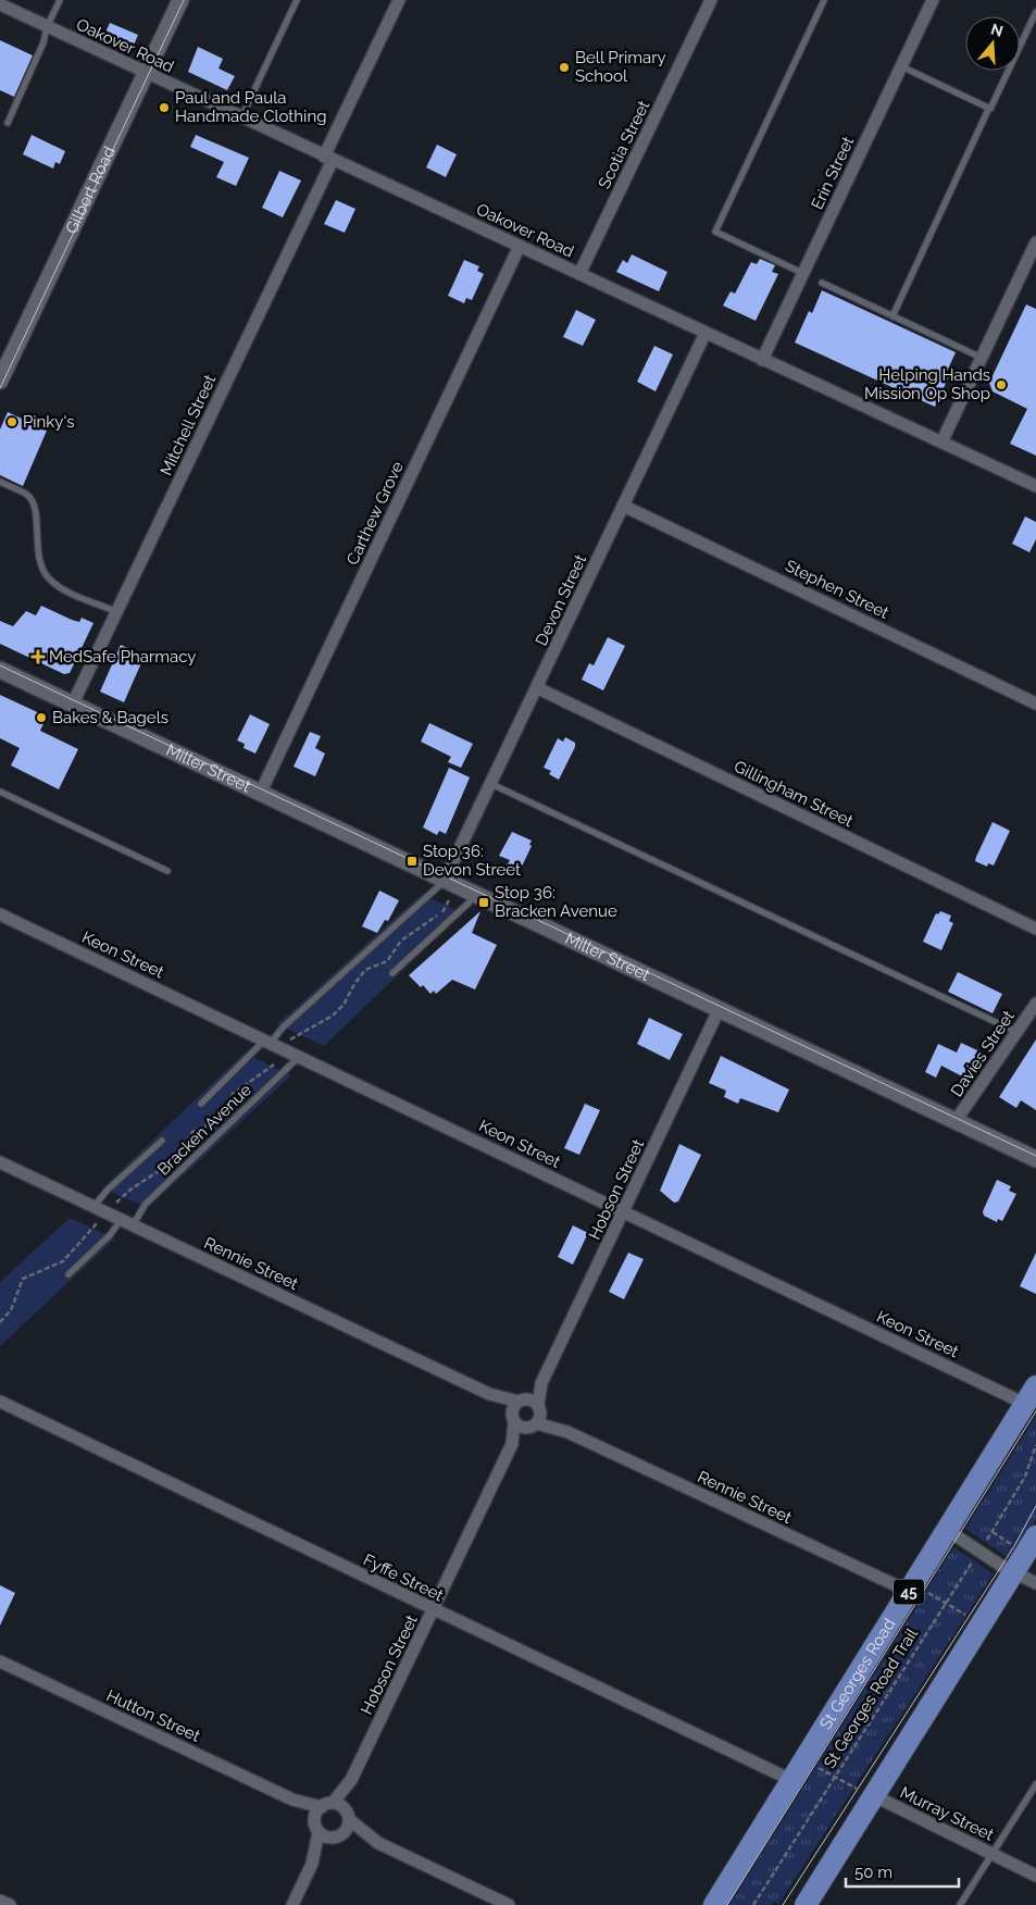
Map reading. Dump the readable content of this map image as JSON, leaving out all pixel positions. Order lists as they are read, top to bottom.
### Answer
{
  "streets": {
    "highway": ["45", "St Georges Road"],
    "street": [
      "Oakover Road",
      "Scotia Street",
      "Erin Street",
      "Gilbert Road",
      "Mitchell Street",
      "Carthew Grove",
      "Stephen Street",
      "Devon Street",
      "Miller Street",
      "Gillingham Street",
      "Keon Street",
      "Davies Street",
      "Hobson Street",
      "Rennie Street",
      "Fyffe Street",
      "Hutton Street",
      "Murray Street"
    ],
    "lane": ["Bracken Avenue"],
    "path": ["St Georges Road Trail"]
  },
  "crossings": [
    ["Oakover Road", "Scotia Street"],
    ["Oakover Road", "Erin Street"],
    ["Oakover Road", "Gilbert Road"],
    ["Oakover Road", "Mitchell Street"],
    ["Oakover Road", "Carthew Grove"],
    ["Oakover Road", "Devon Street"],
    ["Mitchell Street", "Miller Street"],
    ["Carthew Grove", "Miller Street"],
    ["Stephen Street", "Devon Street"],
    ["Devon Street", "Miller Street"],
    ["Devon Street", "Gillingham Street"],
    ["Devon Street", "Bracken Avenue"],
    ["Miller Street", "Davies Street"],
    ["Miller Street", "Bracken Avenue"],
    ["Miller Street", "Hobson Street"],
    ["Keon Street", "Bracken Avenue"],
    ["Keon Street", "Hobson Street"],
    ["Keon Street", "St Georges Road"],
    ["Bracken Avenue", "Rennie Street"],
    ["Hobson Street", "Rennie Street"],
    ["Hobson Street", "Fyffe Street"],
    ["Hobson Street", "Hutton Street"],
    ["Rennie Street", "St Georges Road"],
    ["Fyffe Street", "St Georges Road"]
  ],
  "places": {
    "other": [
      "Bell Primary School",
      "Paul and Paula Handmade Clothing",
      "Helping Hands Mission Op Shop",
      "Pinky's",
      "Bakes & Bagels"
    ],
    "health": ["MedSafe Pharmacy"],
    "transit": ["Stop 36: Devon Street", "Stop 36: Bracken Avenue"]
  },
  "scale_bar": "50 m",
  "north": "top"
}
